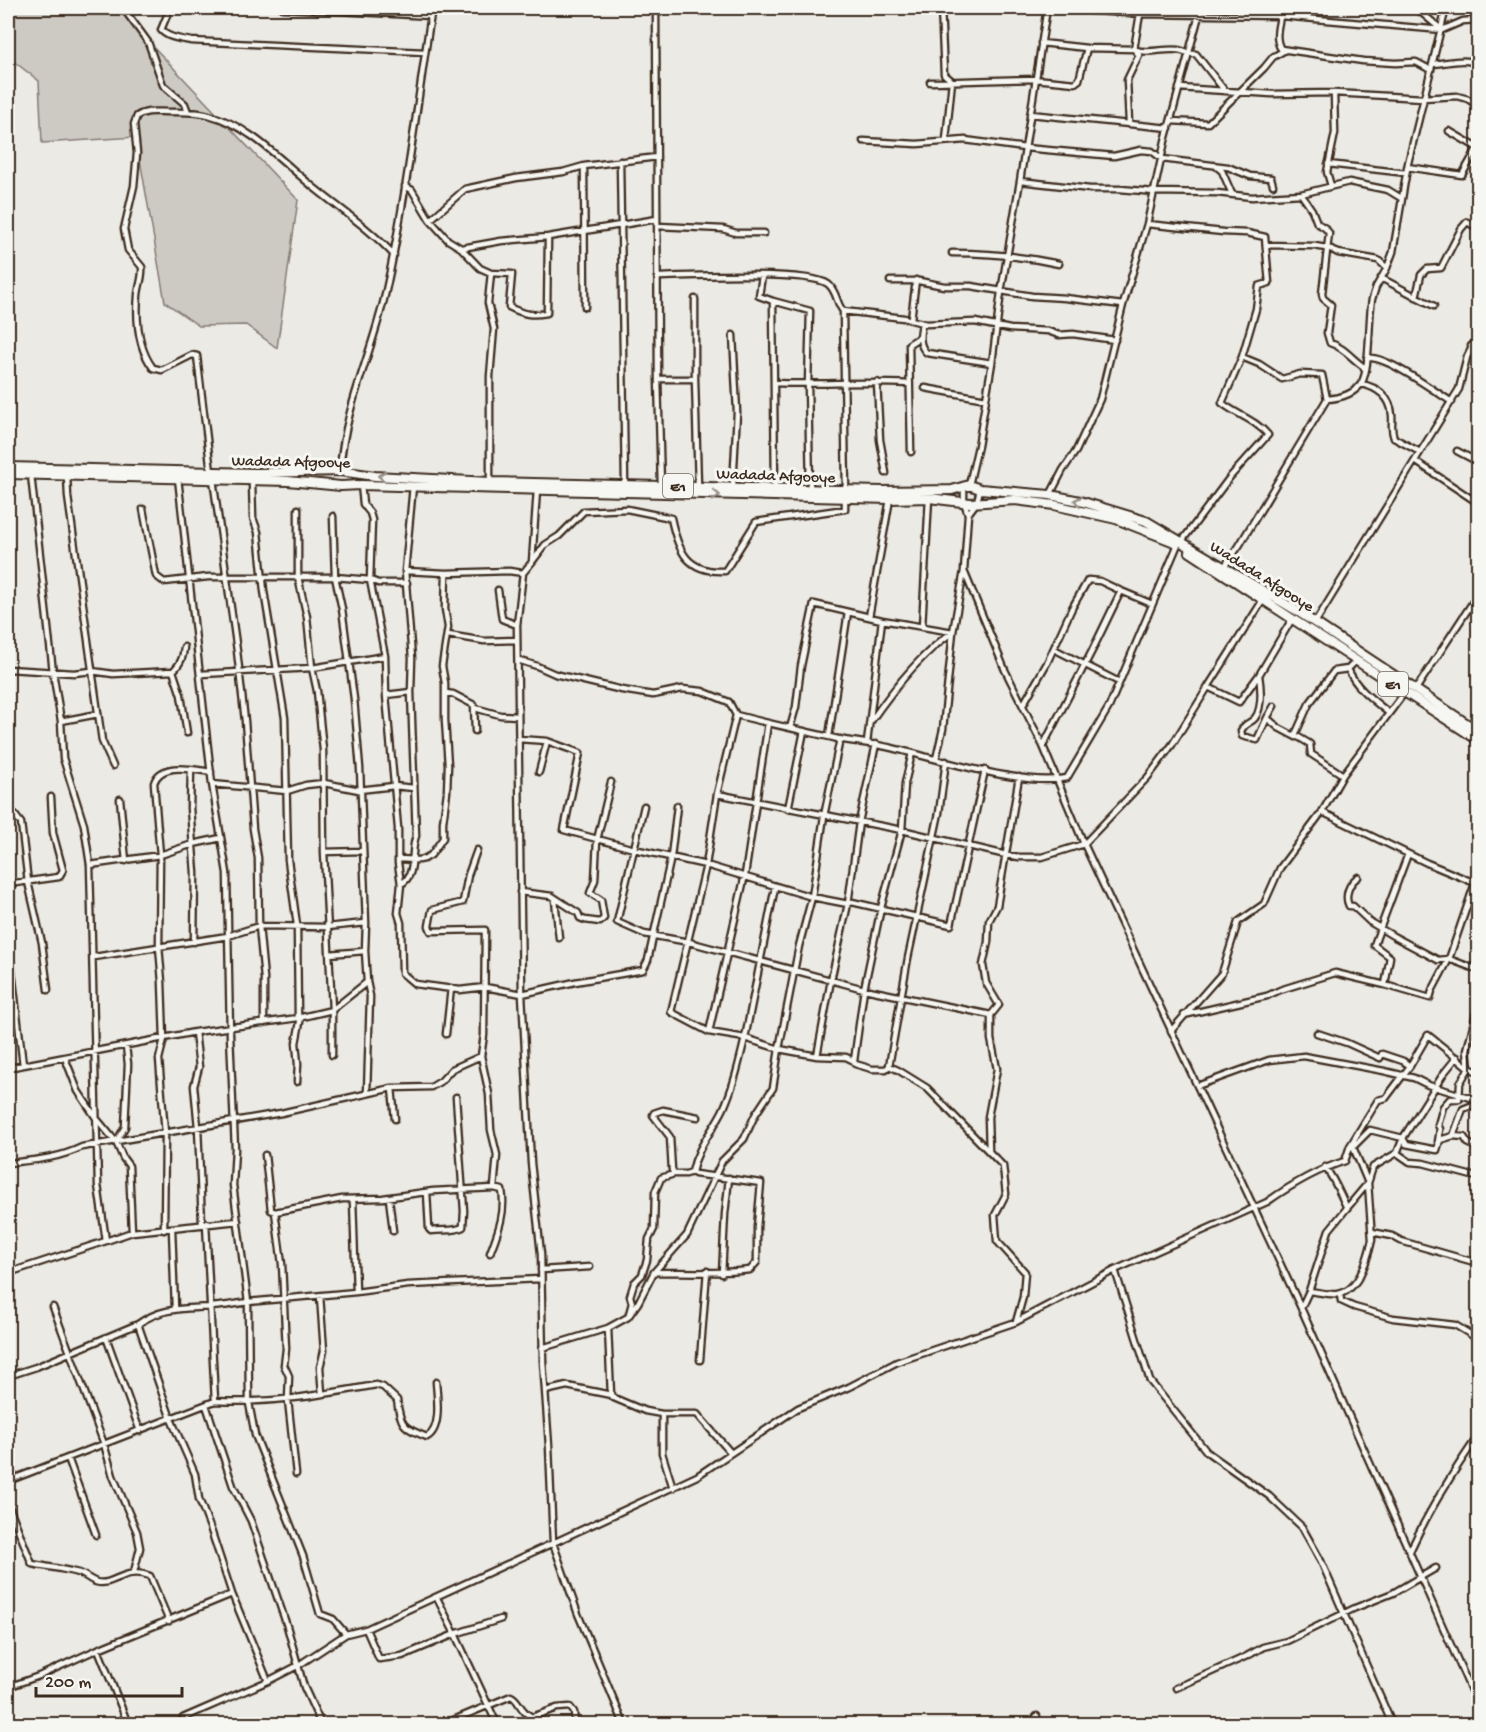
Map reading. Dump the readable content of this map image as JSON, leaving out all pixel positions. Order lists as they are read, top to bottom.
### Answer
{
  "streets": {
    "highway": ["Wadada Afgooye", "E1"]
  },
  "scale_bar": "200 m"
}
